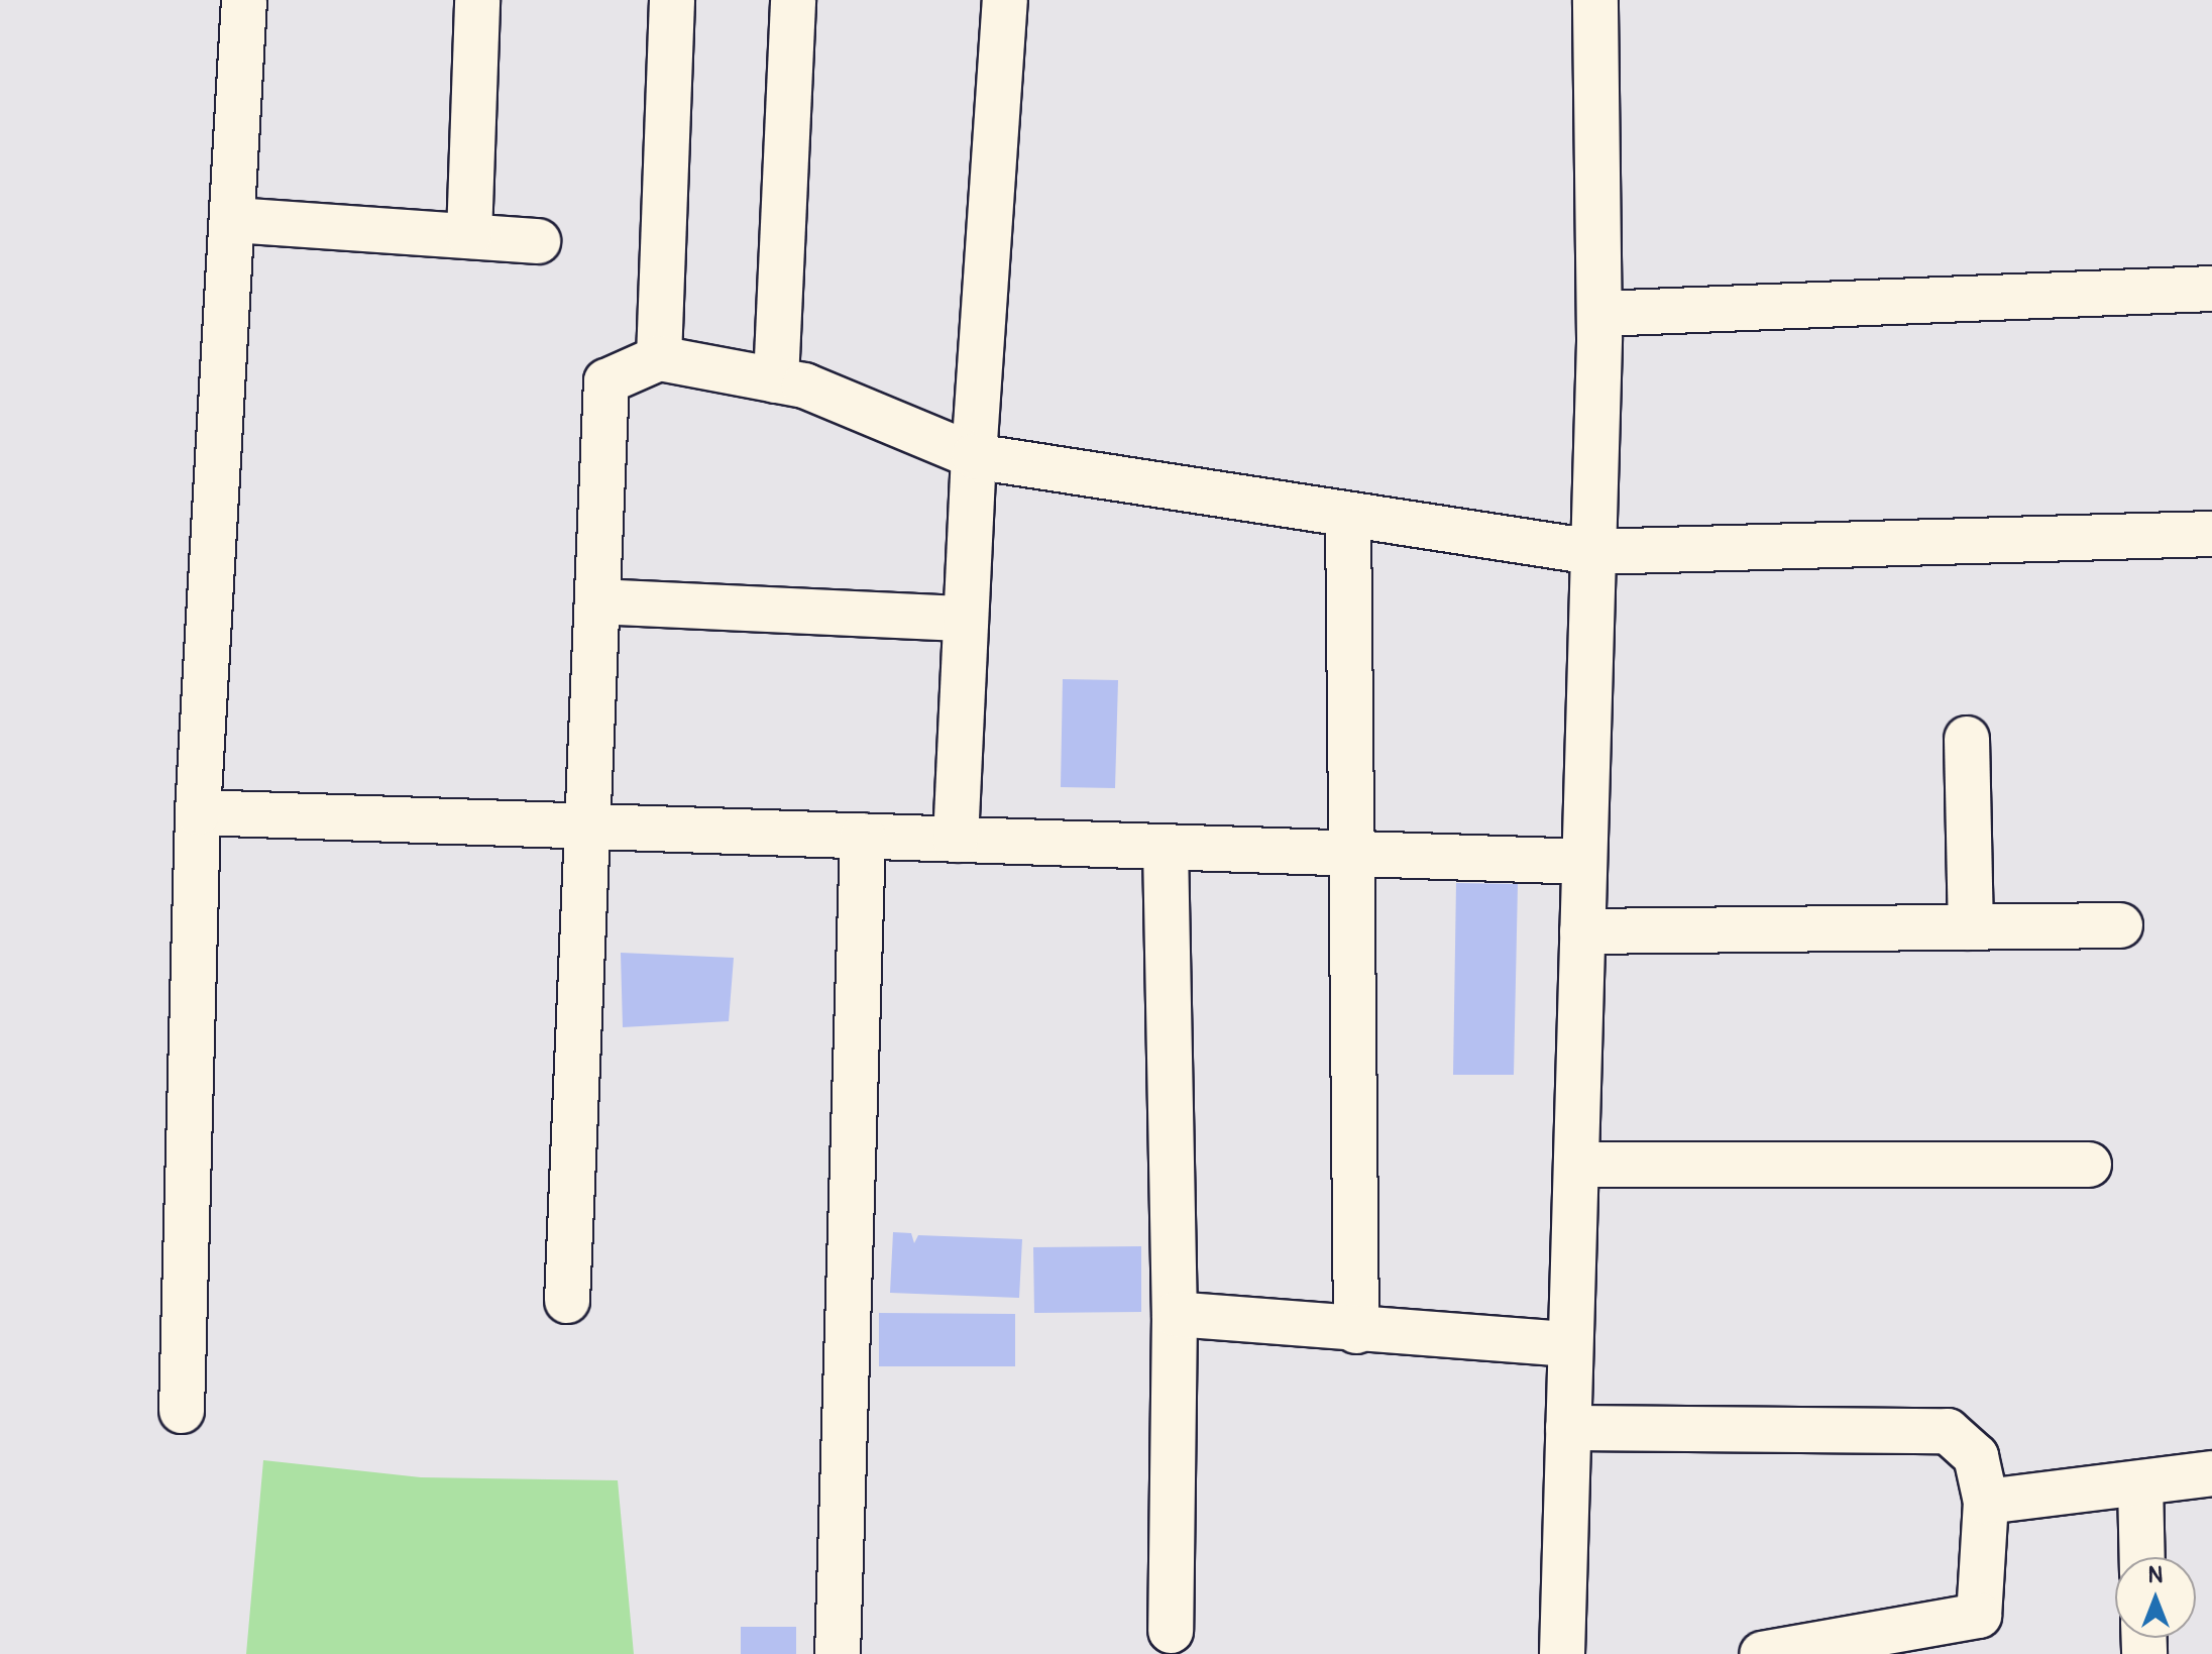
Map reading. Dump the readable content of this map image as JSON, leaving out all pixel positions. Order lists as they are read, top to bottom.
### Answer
{
  "north": "top"
}
